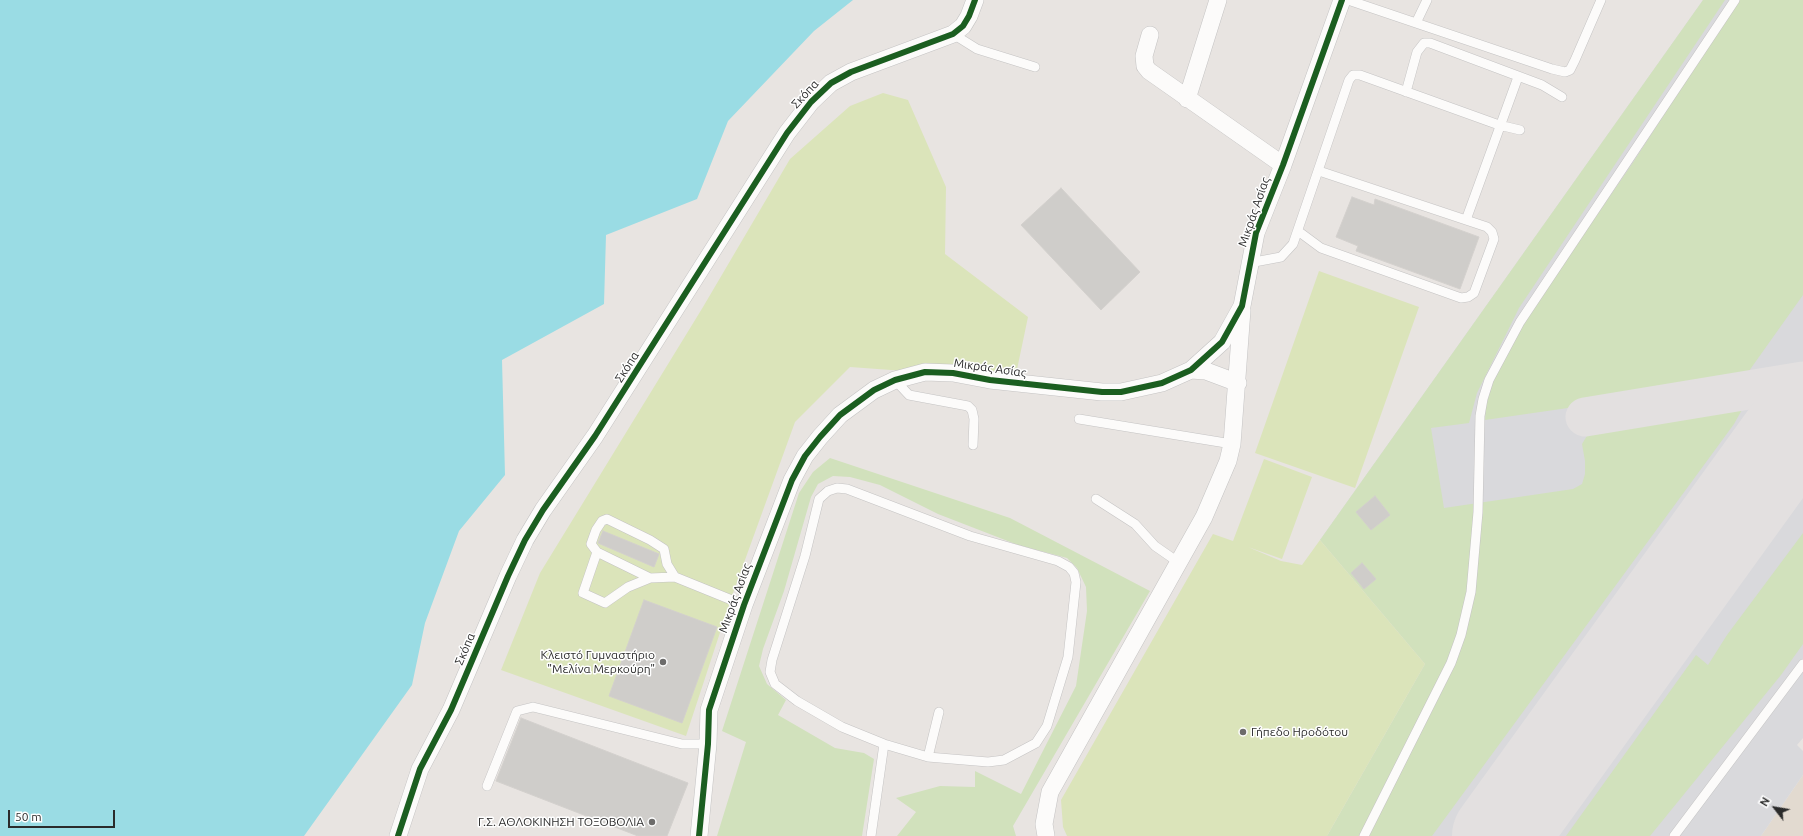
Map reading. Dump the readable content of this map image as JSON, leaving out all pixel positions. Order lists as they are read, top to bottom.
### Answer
{
  "streets": {
    "street": ["Σκόπα", "Μικράς Ασίας"]
  },
  "places": ["Κλειστό Γυμναστήριο \"Μελίνα Μερκούρη\"", "Γήπεδο Ηροδότου", "Γ.Σ. ΑΘΛΟΚΙΝΗΣΗ ΤΟΞΟΒΟΛΙΑ"],
  "scale_bar": "50 m",
  "north": "top left"
}
